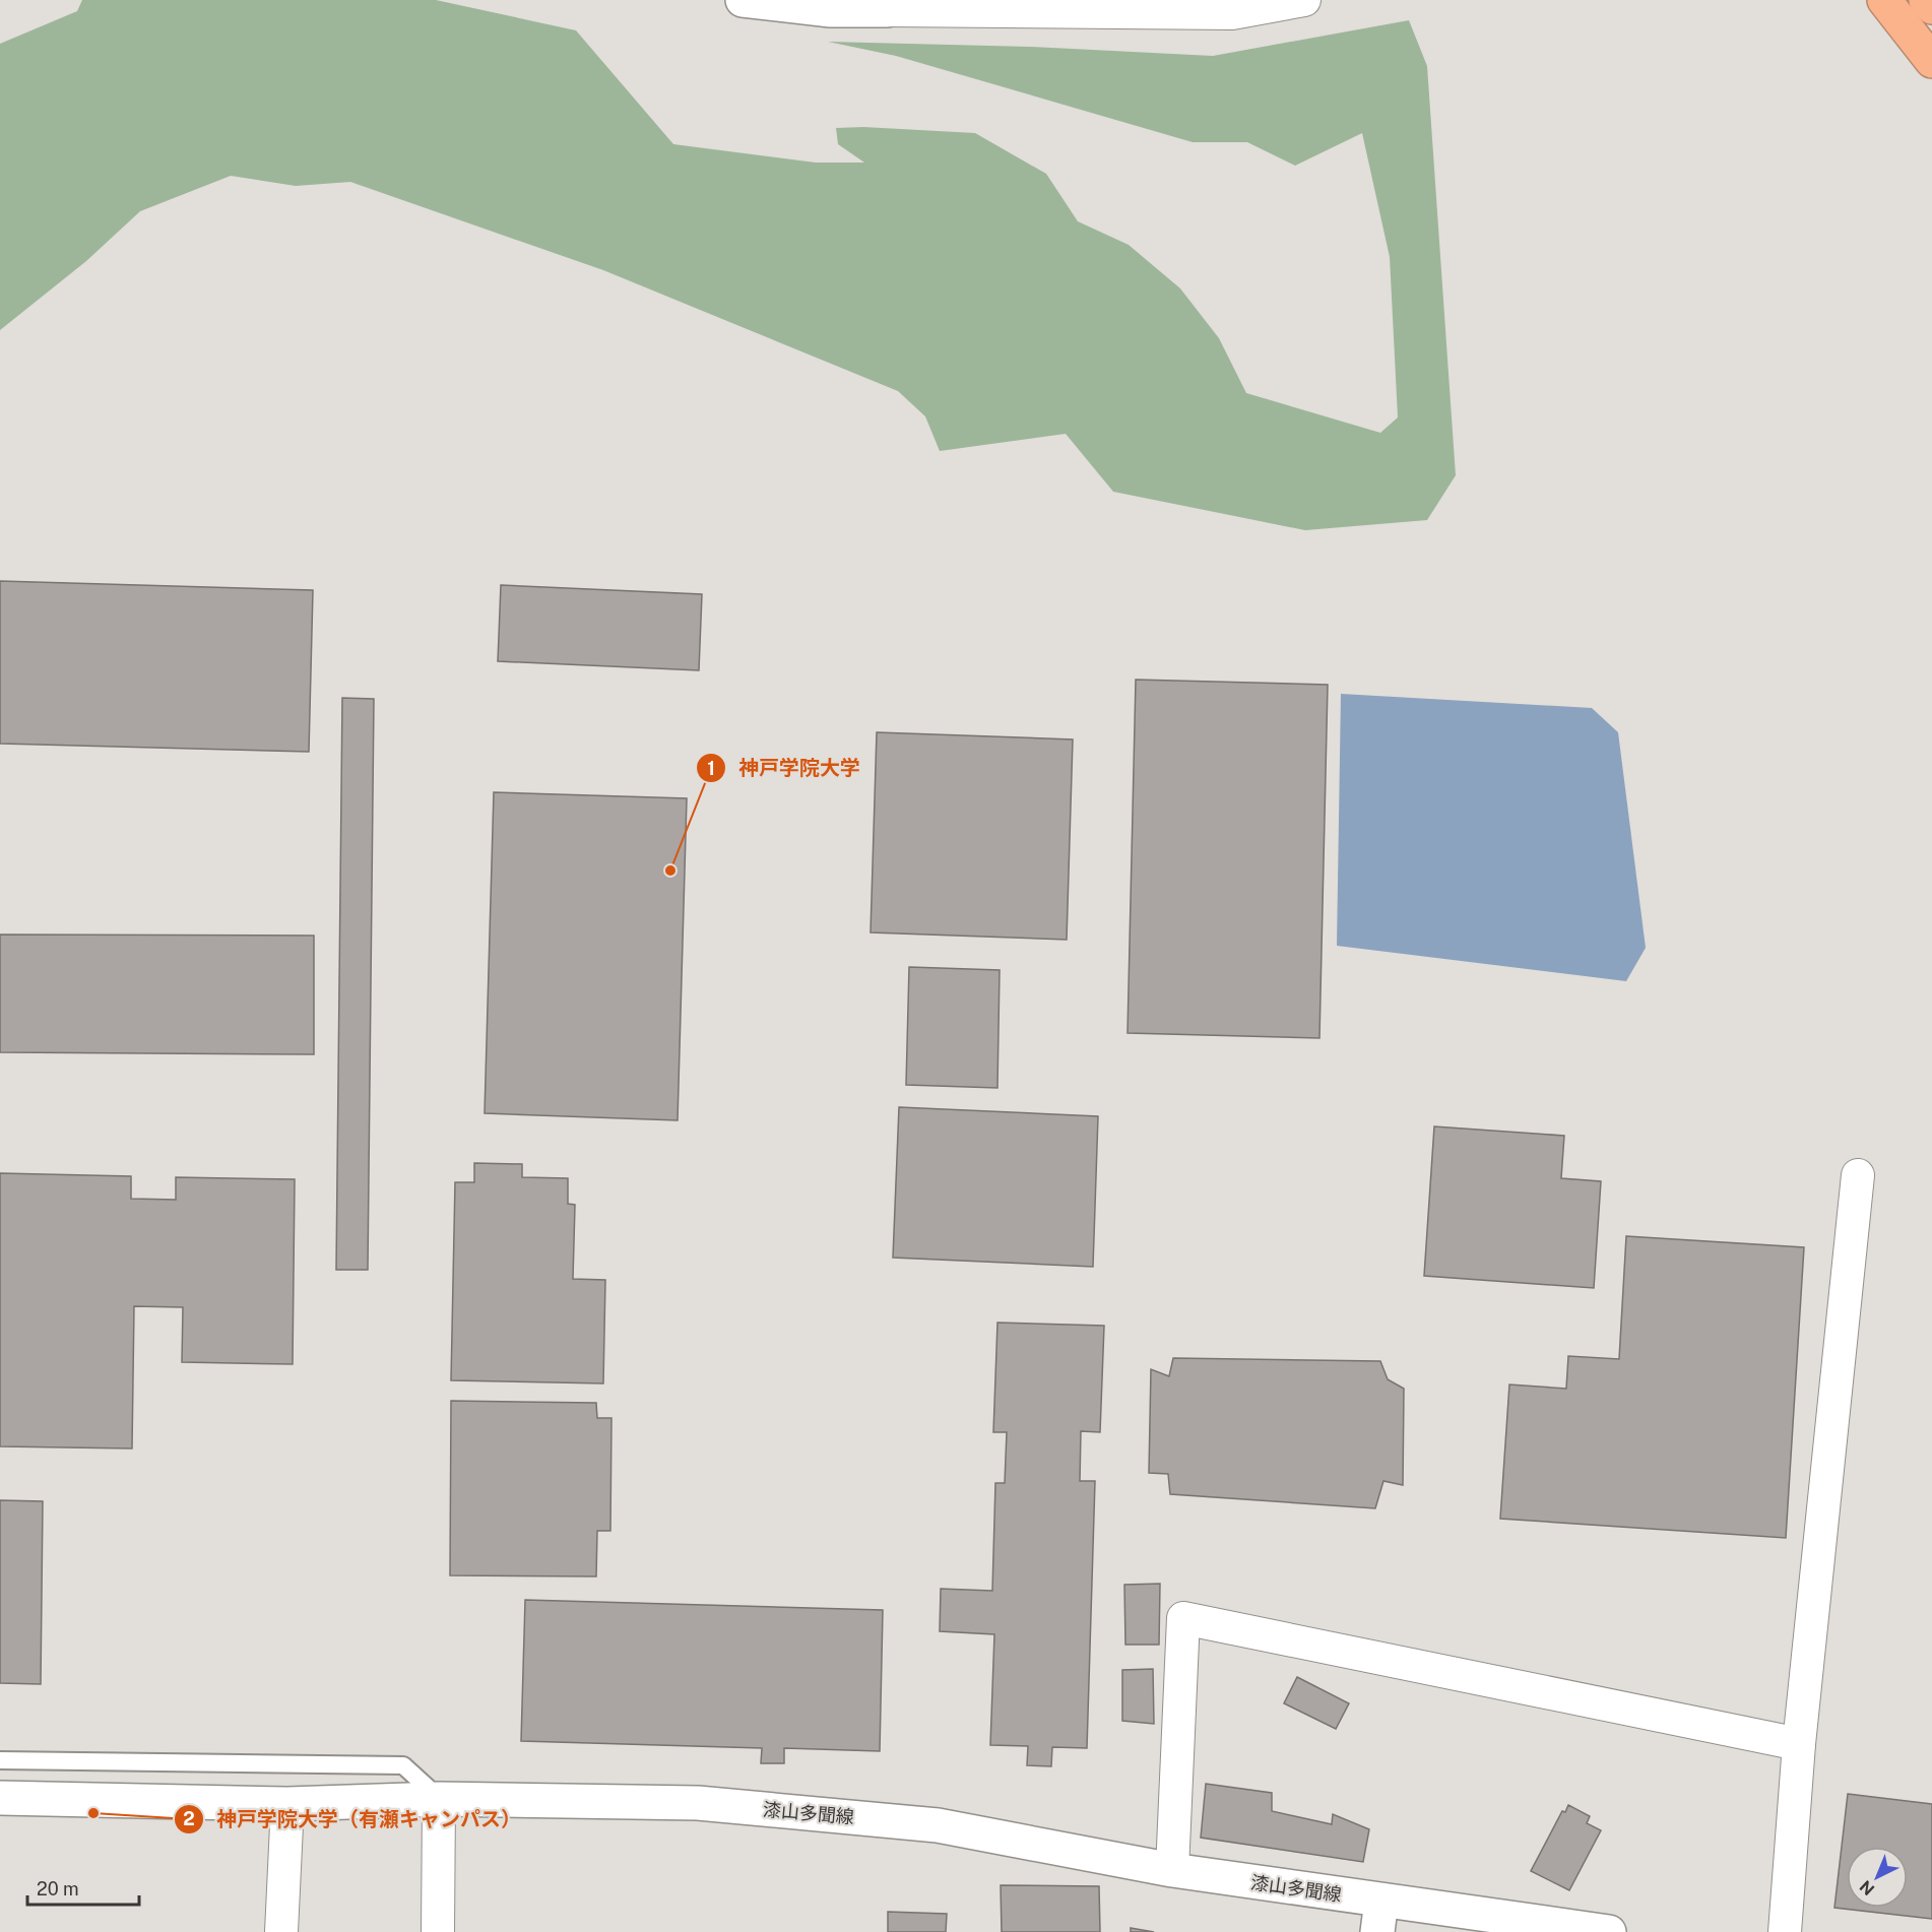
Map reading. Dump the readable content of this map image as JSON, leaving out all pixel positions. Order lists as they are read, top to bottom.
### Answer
{
  "streets": {
    "street": ["漆山多聞線"]
  },
  "places": ["神戸学院大学", "神戸学院大学（有瀬キャンパス）"],
  "scale_bar": "20 m",
  "north": "bottom left"
}
